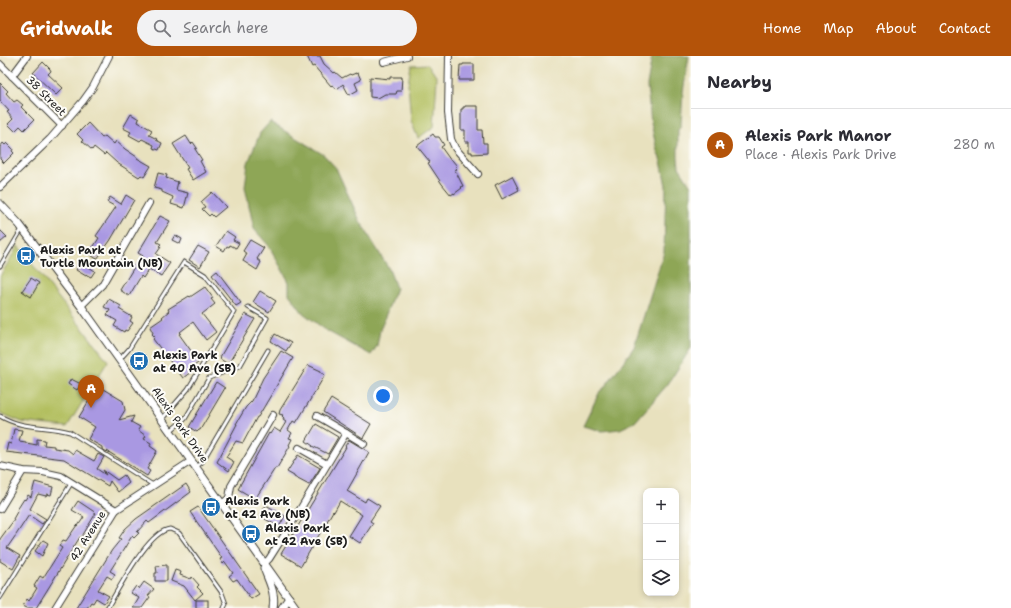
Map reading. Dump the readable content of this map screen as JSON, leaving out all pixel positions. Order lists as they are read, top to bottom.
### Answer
{
  "streets": {
    "street": ["38 Street", "Alexis Park Drive", "42 Avenue"]
  },
  "crossings": [
    ["Alexis Park Drive", "42 Avenue"]
  ],
  "places": {
    "bus stop": [
      "Alexis Park at Turtle Mountain (NB)",
      "Alexis Park at 40 Ave (SB)",
      "Alexis Park at 42 Ave (NB)",
      "Alexis Park at 42 Ave (SB)"
    ]
  },
  "page": {
    "header": "Gridwalk",
    "search": "Search here",
    "nav": [
      "Home",
      "Map",
      "About",
      "Contact"
    ],
    "heading": "Nearby",
    "list": [
      {
        "mark": "A",
        "name": "Alexis Park Manor",
        "note": "Place · Alexis Park Drive",
        "value": "280 m"
      }
    ],
    "pins": "A",
    "map_buttons": ["+", "−"]
  }
}
